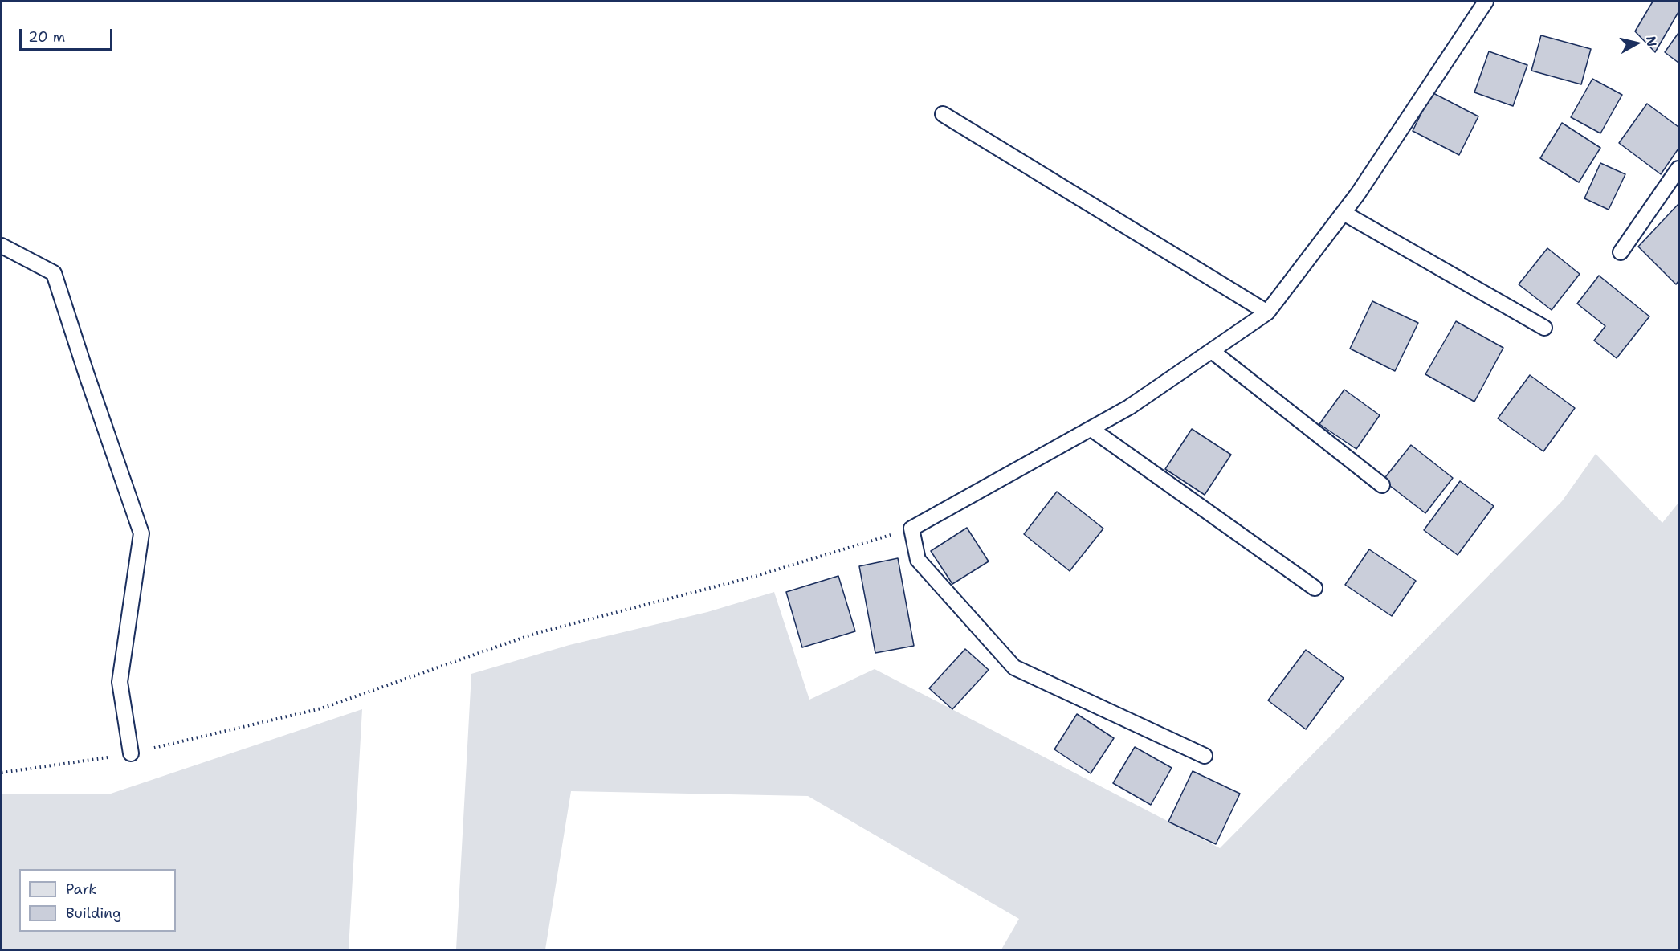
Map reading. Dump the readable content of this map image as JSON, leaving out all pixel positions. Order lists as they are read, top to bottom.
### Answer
{
  "legend": ["Park", "Building"],
  "scale_bar": "20 m",
  "north": "right"
}
